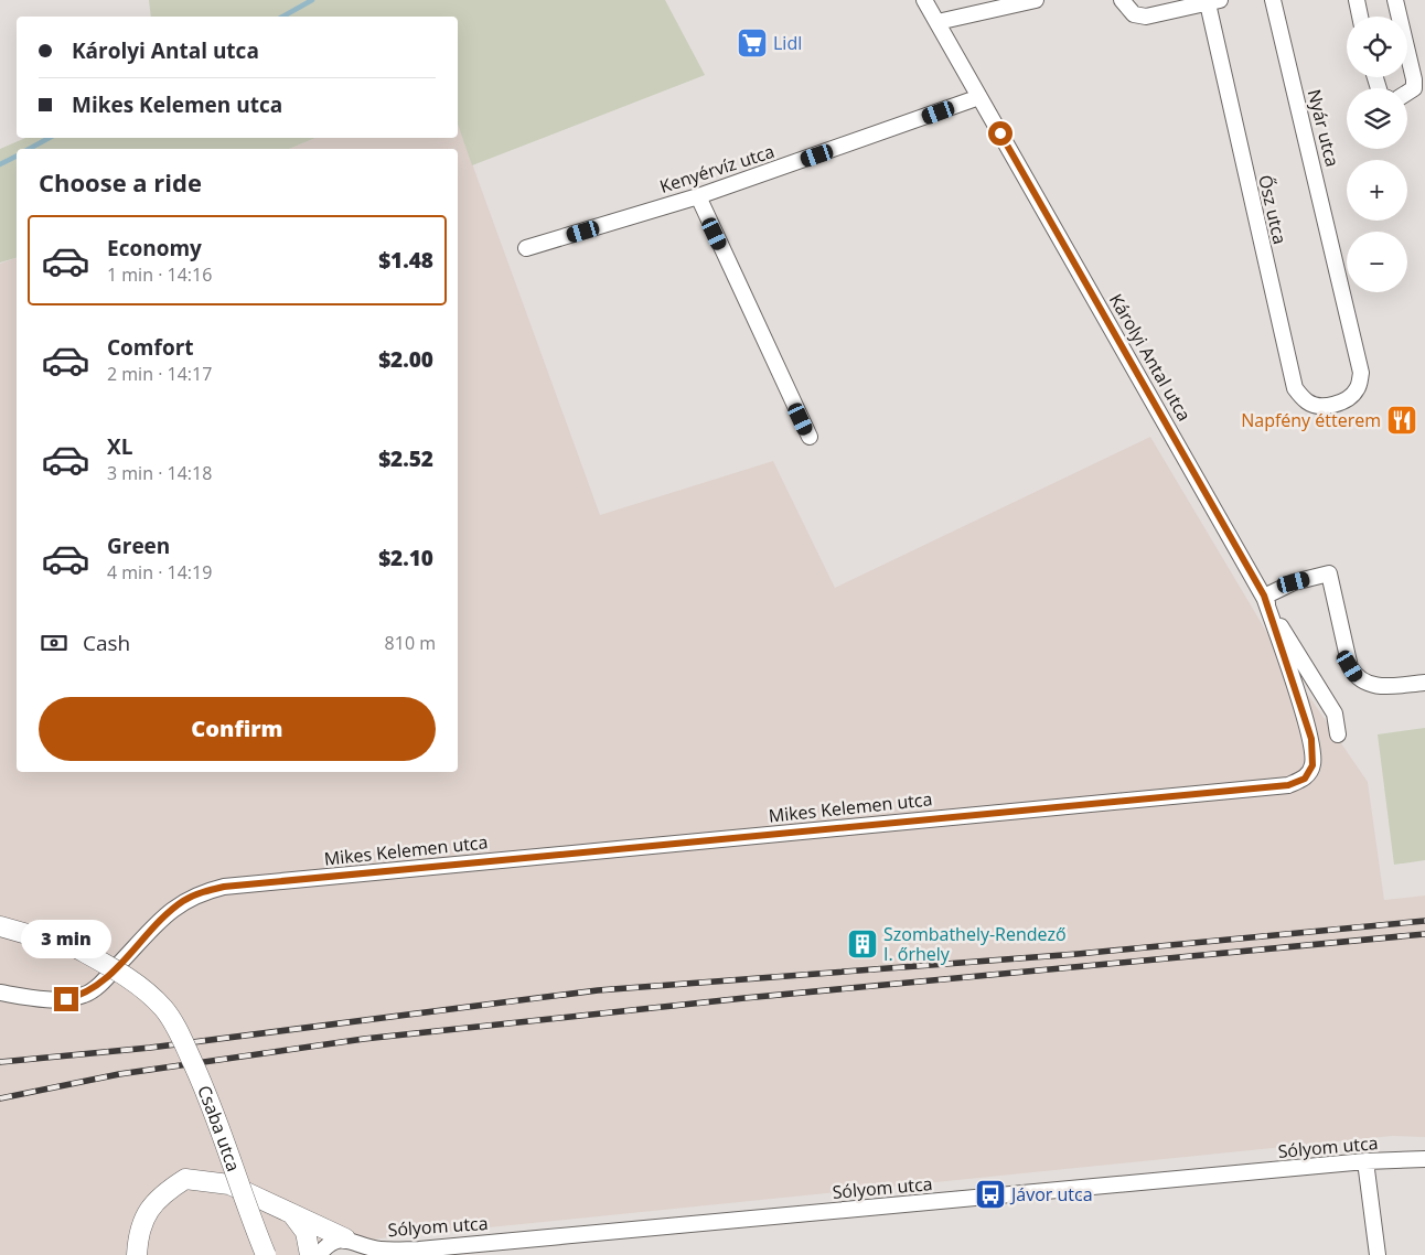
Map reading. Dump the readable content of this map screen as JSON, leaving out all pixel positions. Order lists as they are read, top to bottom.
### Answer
{
  "streets": {
    "street": [
      "Nyár utca",
      "Kenyérvíz utca",
      "Ősz utca",
      "Károlyi Antal utca",
      "Mikes Kelemen utca",
      "Csaba utca",
      "Sólyom utca"
    ]
  },
  "crossings": [
    ["Nyár utca", "Ősz utca"],
    ["Kenyérvíz utca", "Károlyi Antal utca"],
    ["Károlyi Antal utca", "Mikes Kelemen utca"]
  ],
  "places": {
    "supermarket": ["Lidl"],
    "restaurant": ["Napfény étterem"],
    "building": ["Szombathely-Rendező I. őrhely"],
    "bus stop": ["Jávor utca"]
  },
  "page": {
    "map_buttons": ["+", "−"],
    "banner": ["Károlyi Antal utca", "Mikes Kelemen utca"],
    "heading": "Choose a ride",
    "list": [
      {
        "name": "Economy",
        "note": "1 min · 14:16",
        "value": "$1.48"
      },
      {
        "name": "Comfort",
        "note": "2 min · 14:17",
        "value": "$2.00"
      },
      {
        "name": "XL",
        "note": "3 min · 14:18",
        "value": "$2.52"
      },
      {
        "name": "Green",
        "note": "4 min · 14:19",
        "value": "$2.10"
      }
    ],
    "pay": ["Cash", "810 m"],
    "buttons": "Confirm",
    "bubble": "3 min"
  }
}
